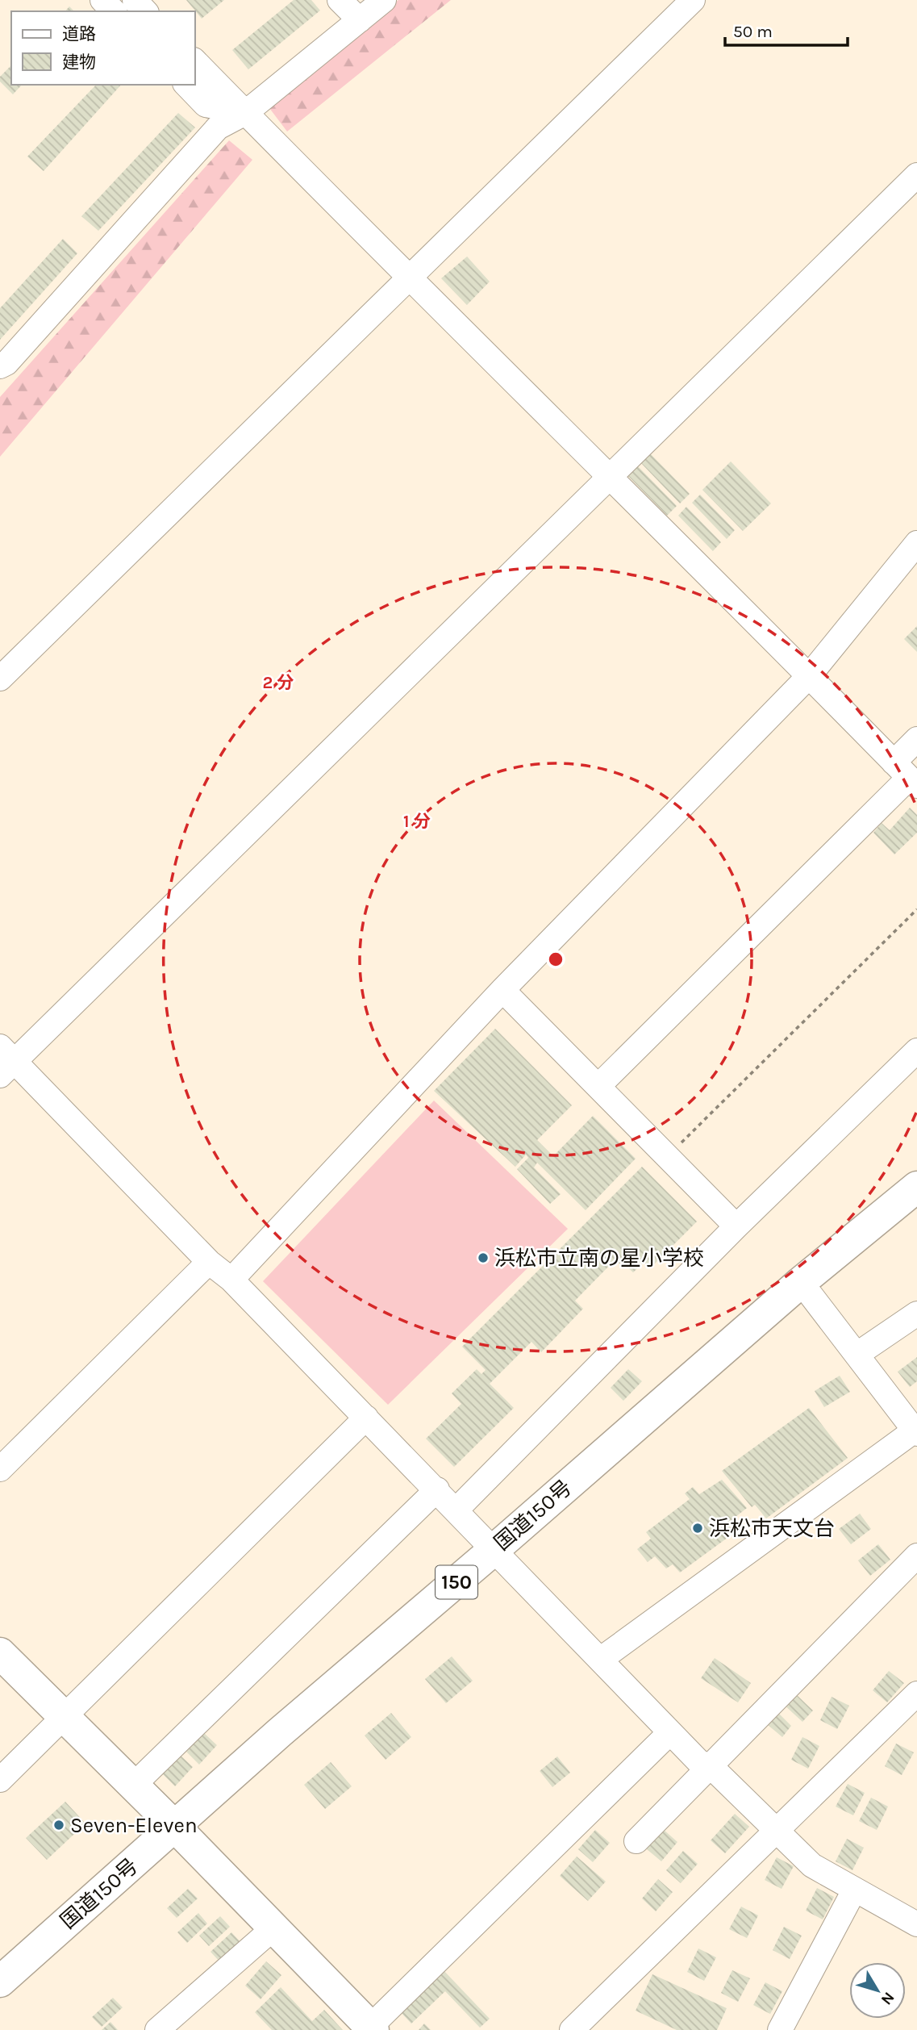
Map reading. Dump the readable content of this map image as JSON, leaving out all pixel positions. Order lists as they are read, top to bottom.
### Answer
{
  "streets": {
    "main road": ["国道150号", "150"]
  },
  "places": ["浜松市立南の星小学校", "浜松市天文台", "Seven-Eleven"],
  "legend": ["道路", "建物"],
  "scale_bar": "50 m",
  "north": "bottom right",
  "rings": ["2 分", "1 分"]
}
